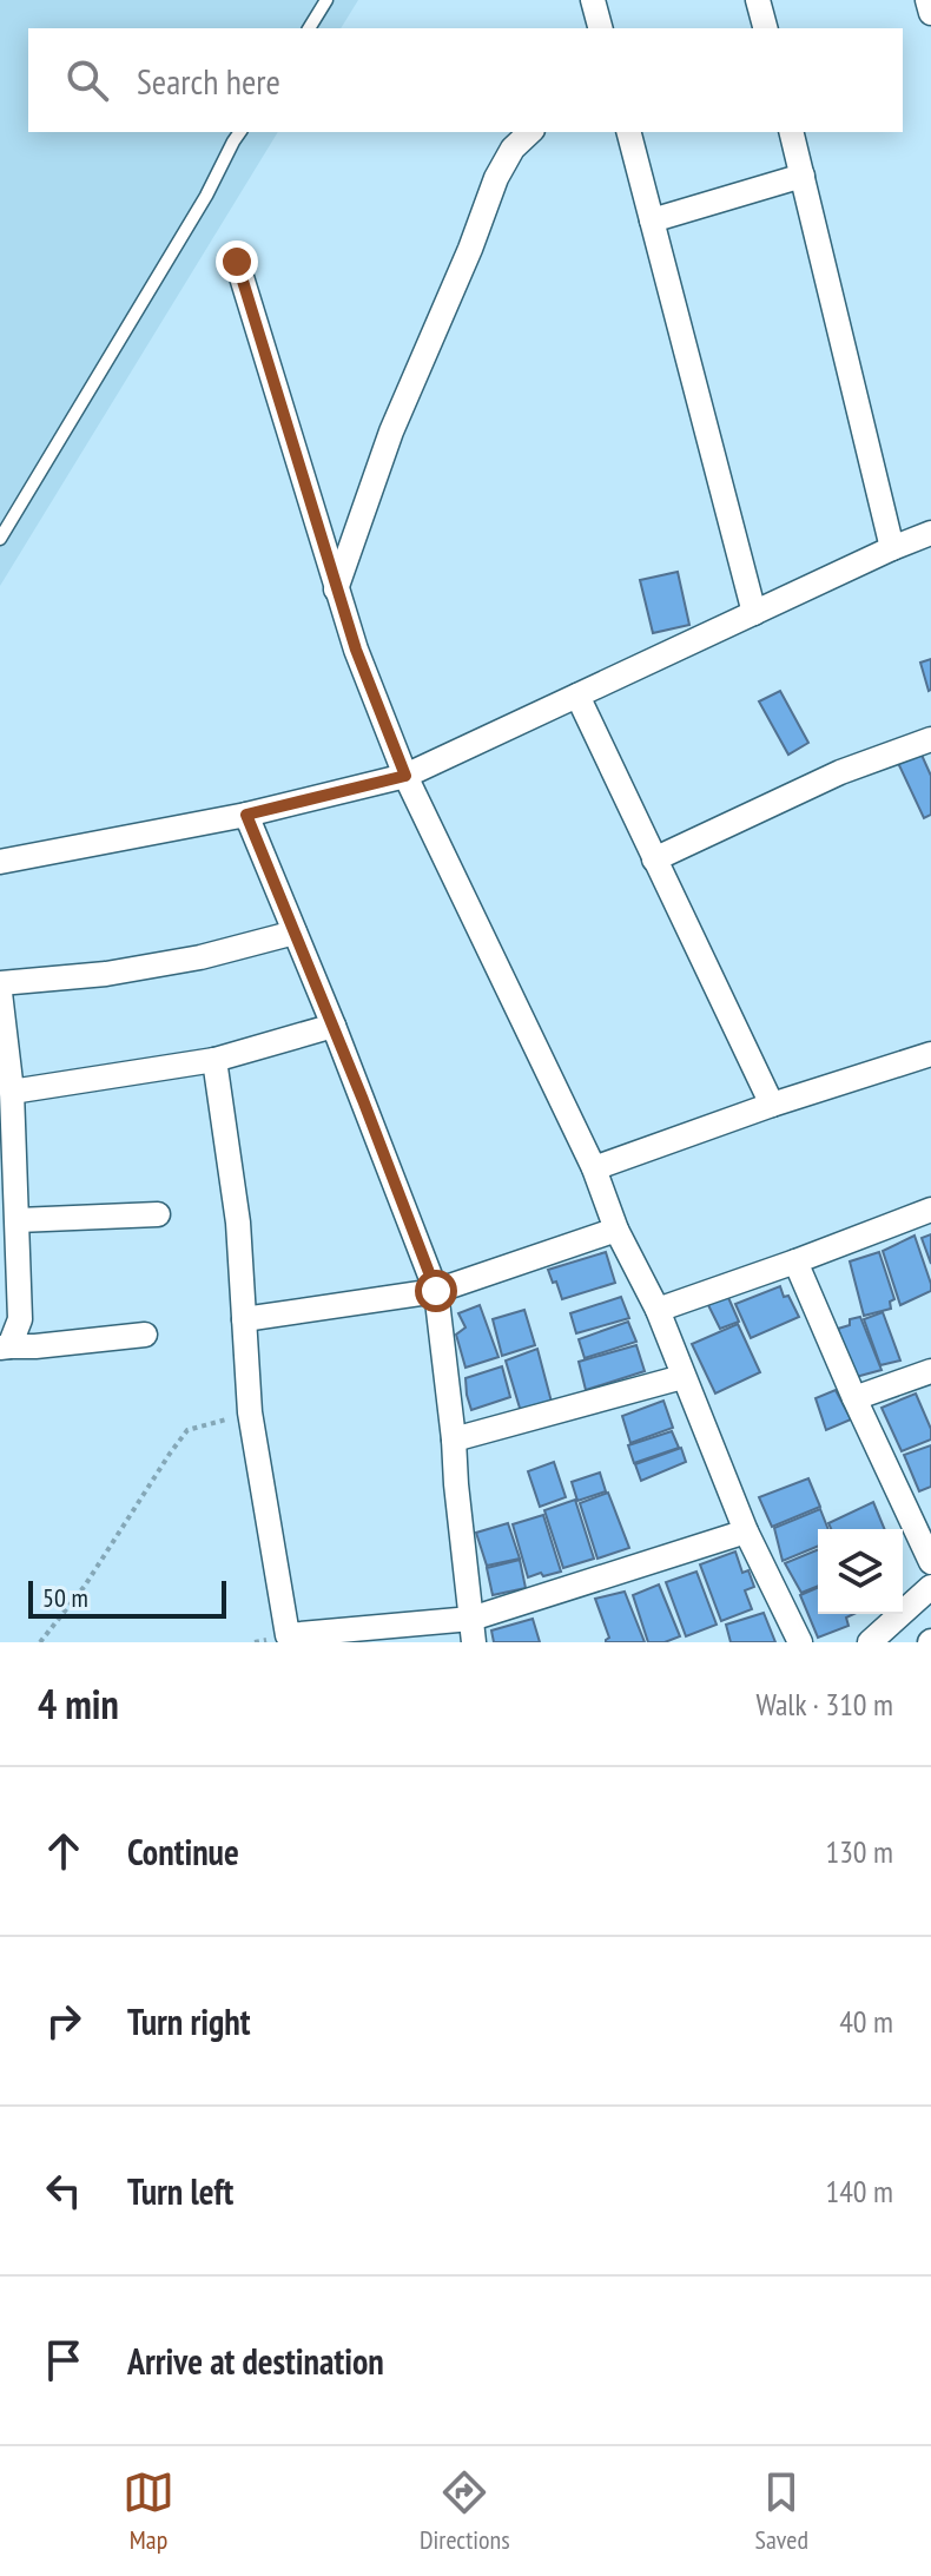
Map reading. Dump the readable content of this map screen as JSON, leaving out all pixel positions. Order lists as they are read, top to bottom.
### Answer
{
  "scale_bar": "50 m",
  "page": {
    "search": "Search here",
    "scale": "50 m",
    "heading": ["4 min", "Walk · 310 m"],
    "list": [
      ["Continue", "130 m"],
      ["Turn right", "40 m"],
      ["Turn left", "140 m"],
      "Arrive at destination"
    ],
    "nav": ["Map", "Directions", "Saved"]
  }
}
